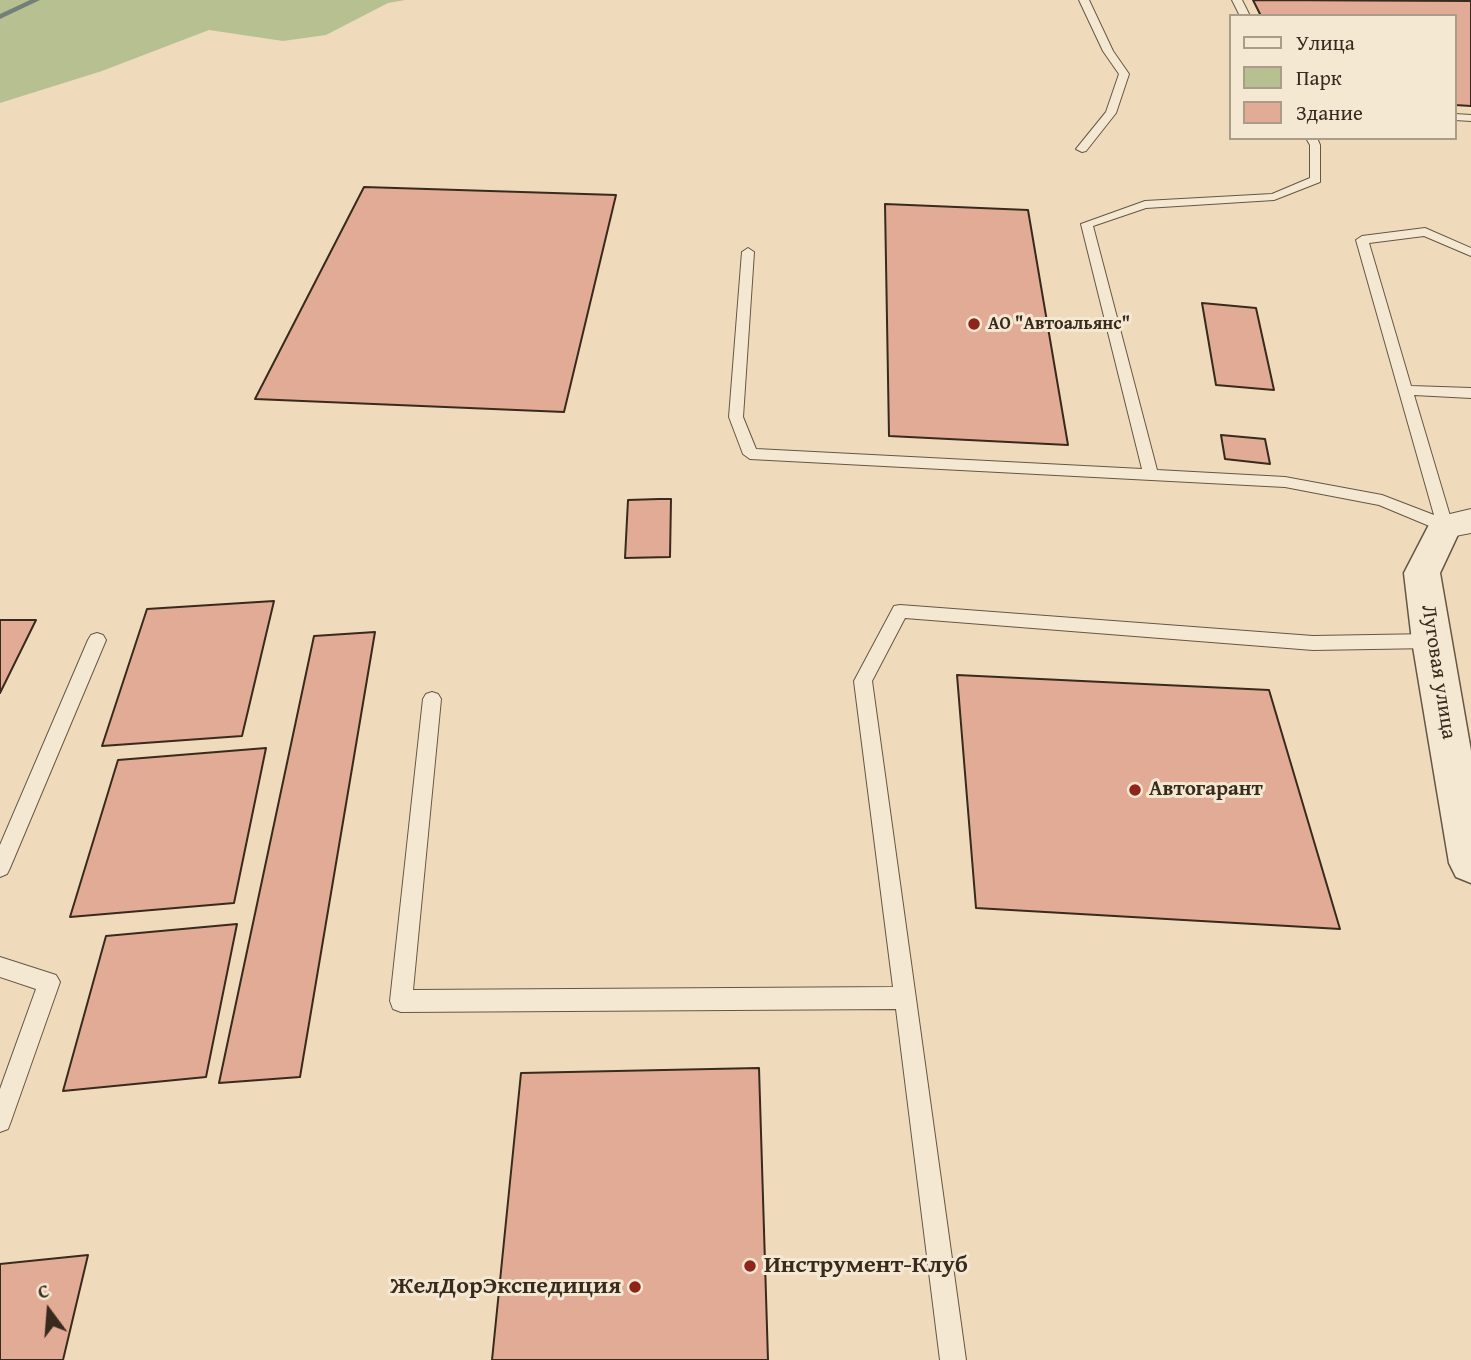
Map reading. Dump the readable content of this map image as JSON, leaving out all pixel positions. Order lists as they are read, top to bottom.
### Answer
{
  "streets": {
    "street": ["Луговая улица"]
  },
  "places": [
    "АО \"Автоальянс\"",
    "Автогарант",
    "Инструмент-Клуб",
    "ЖелДорЭкспедиция"
  ],
  "legend": ["Улица", "Парк", "Здание"],
  "north": "top"
}
